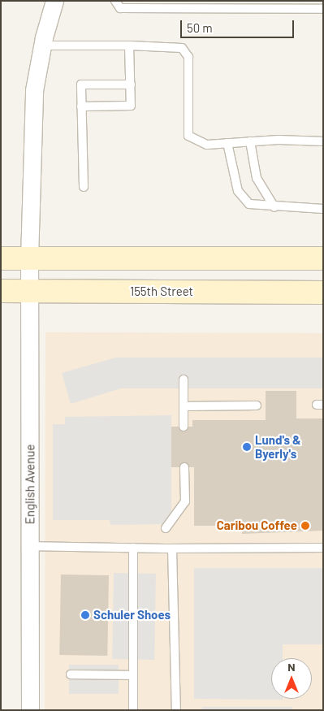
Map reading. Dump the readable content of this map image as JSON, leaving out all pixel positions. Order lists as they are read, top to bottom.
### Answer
{
  "streets": {
    "street": ["155th Street", "English Avenue"]
  },
  "crossings": [
    ["155th Street", "English Avenue"]
  ],
  "places": ["Lund's & Byerly's", "Caribou Coffee", "Schuler Shoes"],
  "scale_bar": "50 m",
  "north": "top"
}
